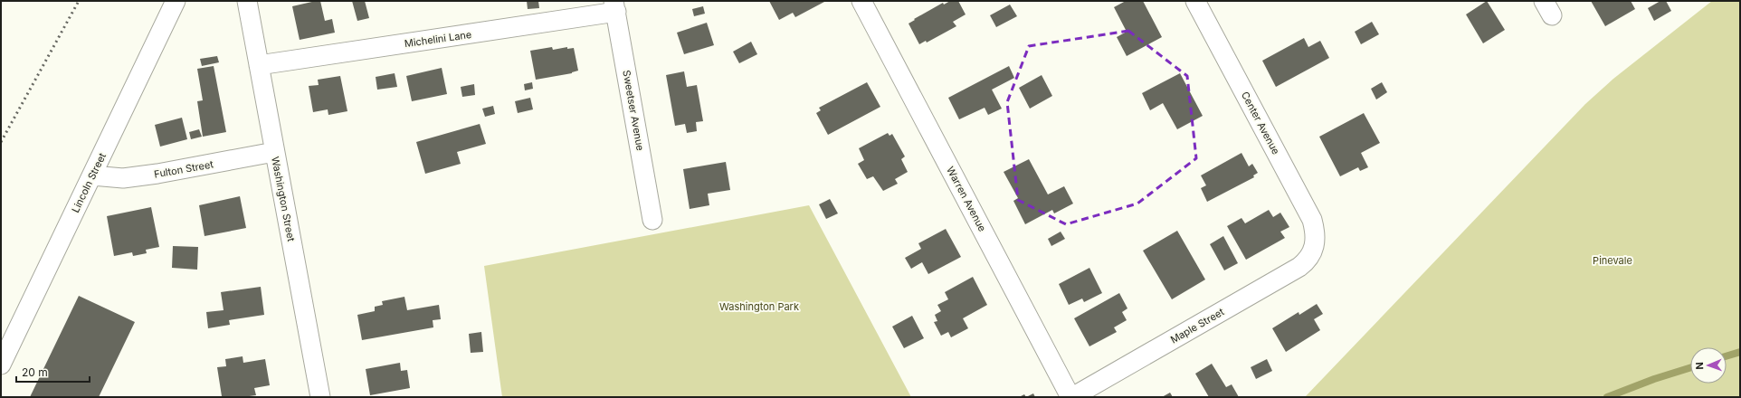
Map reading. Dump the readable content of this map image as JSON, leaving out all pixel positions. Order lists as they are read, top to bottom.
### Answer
{
  "streets": {
    "street": [
      "Michelini Lane",
      "Sweetser Avenue",
      "Center Avenue",
      "Fulton Street",
      "Lincoln Street",
      "Washington Street",
      "Warren Avenue",
      "Maple Street"
    ]
  },
  "crossings": [
    ["Michelini Lane", "Sweetser Avenue"],
    ["Michelini Lane", "Washington Street"],
    ["Center Avenue", "Maple Street"],
    ["Fulton Street", "Lincoln Street"],
    ["Fulton Street", "Washington Street"],
    ["Warren Avenue", "Maple Street"]
  ],
  "parks": ["Pinevale", "Washington Park"],
  "scale_bar": "20 m",
  "north": "left"
}
